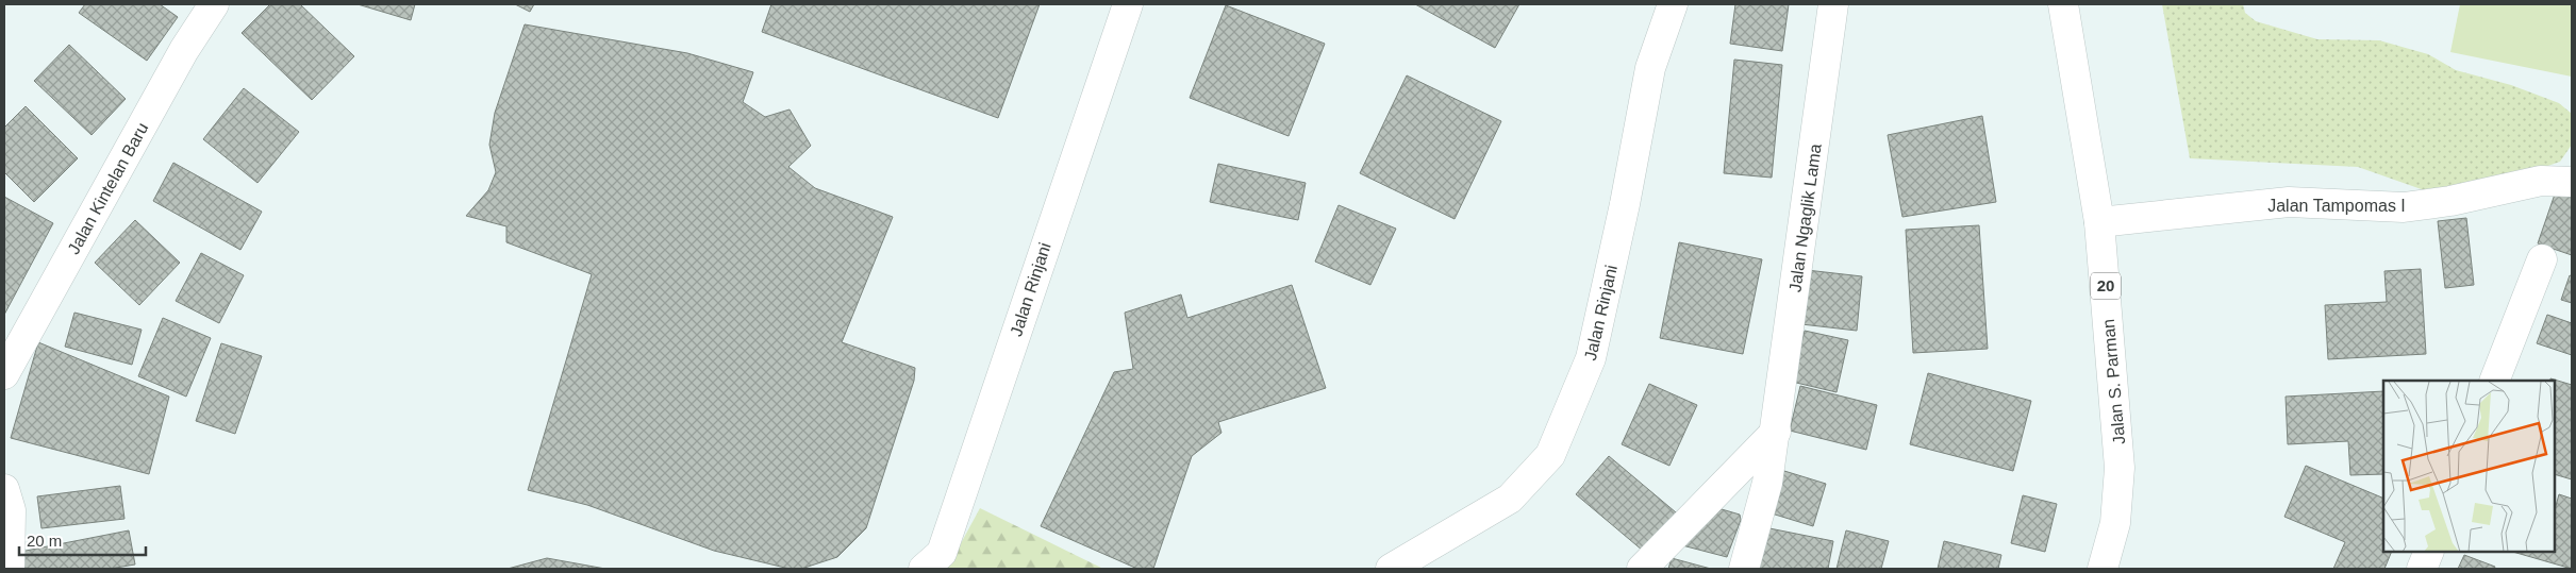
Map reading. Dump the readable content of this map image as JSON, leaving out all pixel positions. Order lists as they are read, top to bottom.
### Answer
{
  "streets": {
    "main road": [
      "Jalan Kintelan Baru",
      "Jalan Tampomas I",
      "Jalan Ngaglik Lama",
      "20",
      "Jalan Rinjani",
      "Jalan S. Parman"
    ]
  },
  "crossings": [
    ["Jalan Tampomas I", "Jalan S. Parman"]
  ],
  "scale_bar": "20 m"
}
